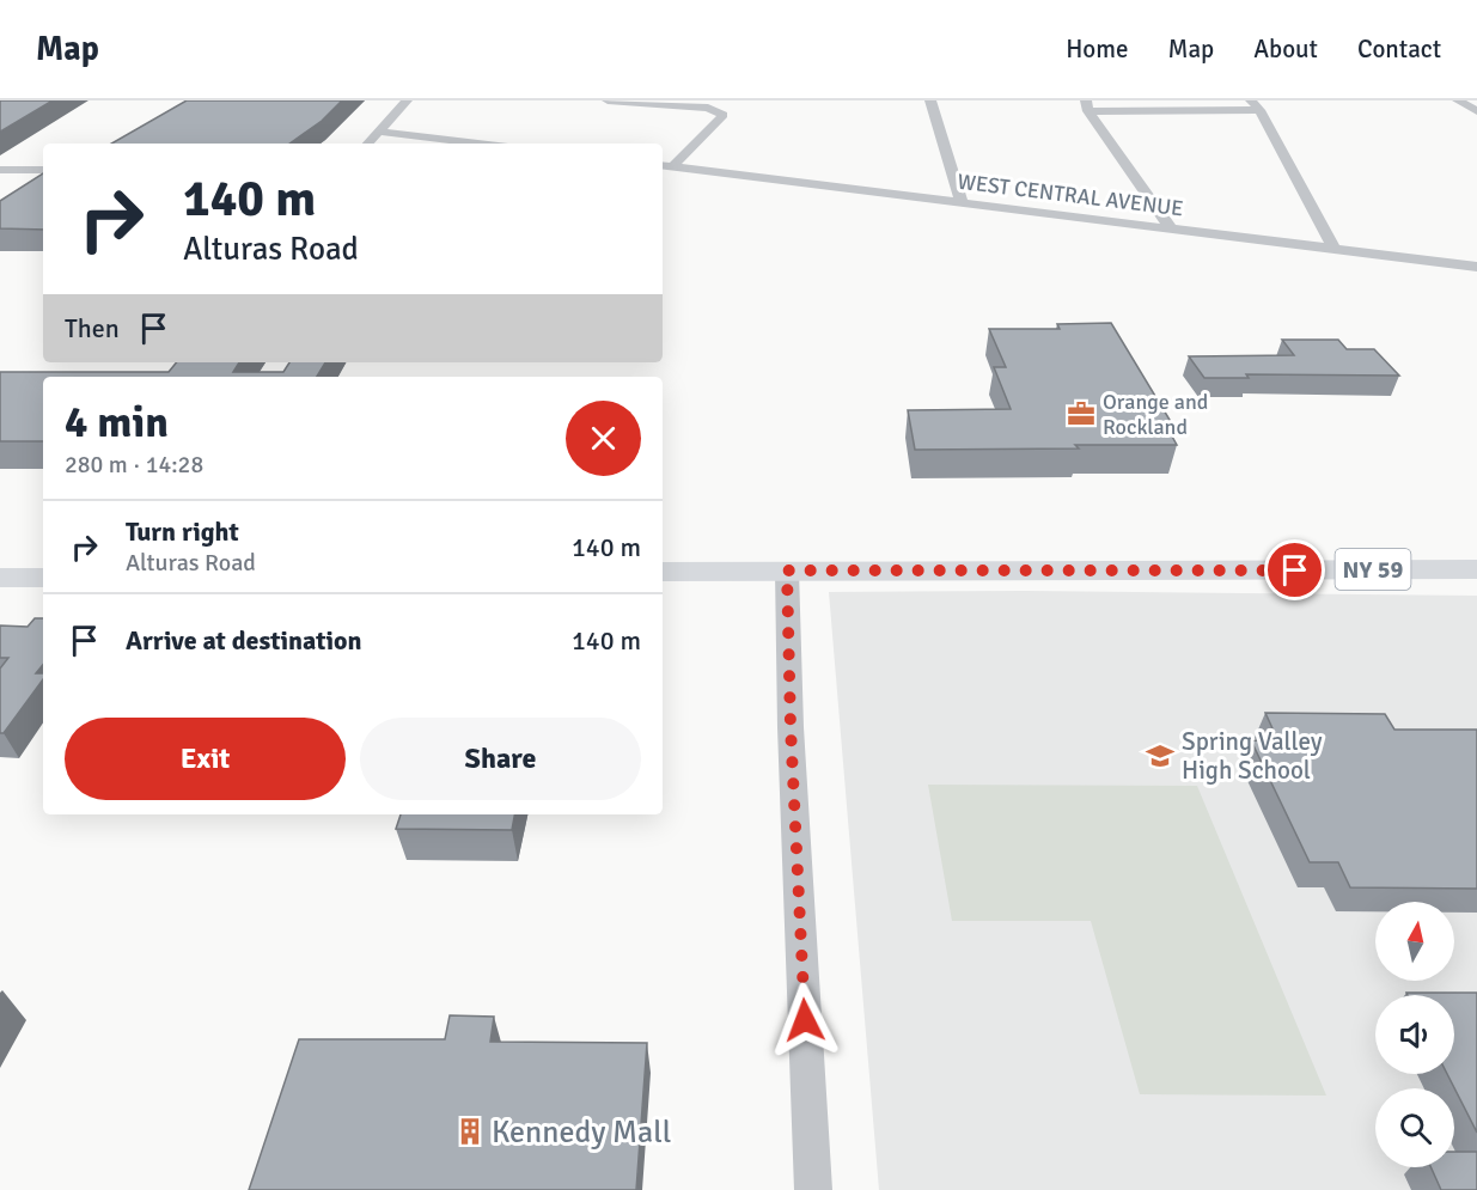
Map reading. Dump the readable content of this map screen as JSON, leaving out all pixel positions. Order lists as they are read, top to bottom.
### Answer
{
  "streets": {
    "main road": ["NY 59"],
    "street": ["WEST CENTRAL AVENUE"]
  },
  "places": {
    "office": ["Orange and Rockland"],
    "school or university": ["Spring Valley High School"],
    "building": ["Kennedy Mall"]
  },
  "north": "top",
  "page": {
    "header": "Map",
    "nav": [
      "Home",
      "Map",
      "About",
      "Contact"
    ],
    "turn": ["140 m", "Alturas Road"],
    "then": "Then",
    "heading": ["4 min", "280 m · 14:28"],
    "list": [
      {
        "name": "Turn right",
        "note": "Alturas Road",
        "value": "140 m"
      },
      {
        "name": "Arrive at destination",
        "value": "140 m"
      }
    ],
    "buttons": ["Exit", "Share"]
  }
}
